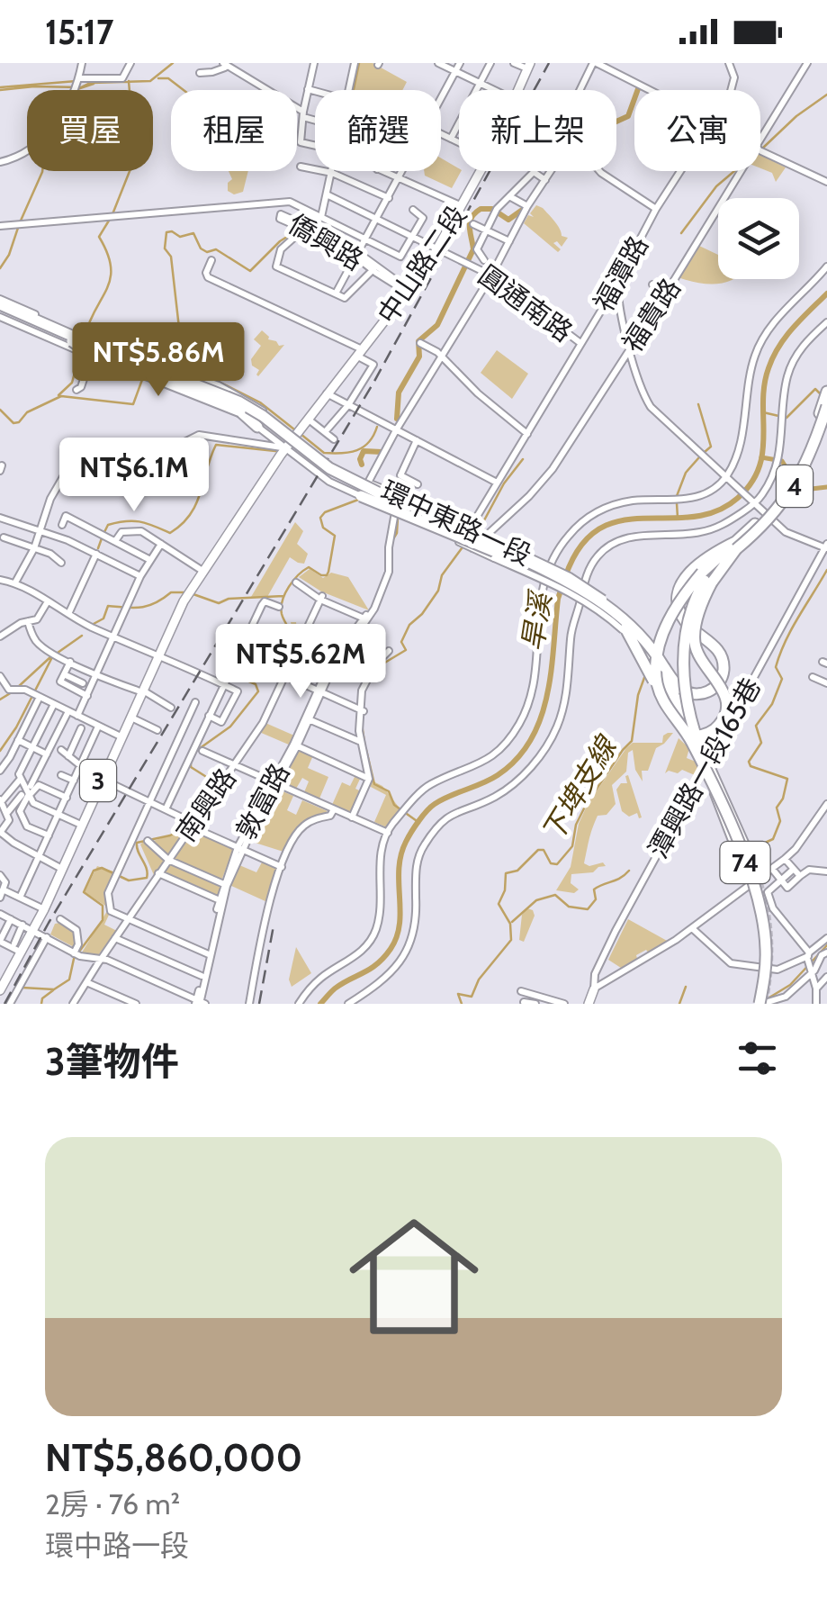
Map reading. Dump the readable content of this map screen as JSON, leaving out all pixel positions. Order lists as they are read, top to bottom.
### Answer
{
  "streets": {
    "highway": ["4", "74"],
    "main road": ["中山路二段", "3"],
    "street": [
      "僑興路",
      "福潭路",
      "圓通南路",
      "福貴路",
      "環中東路一段",
      "潭興路一段165巷",
      "敦富路",
      "南興路"
    ]
  },
  "crossings": [
    ["僑興路", "中山路二段"],
    ["中山路二段", "圓通南路"],
    ["中山路二段", "環中東路一段"],
    ["中山路二段", "3"],
    ["福潭路", "圓通南路"],
    ["福潭路", "環中東路一段"],
    ["福貴路", "環中東路一段"],
    ["環中東路一段", "潭興路一段165巷"],
    ["環中東路一段", "3"],
    ["環中東路一段", "敦富路"],
    ["環中東路一段", "74"]
  ],
  "water": ["旱溪", "下埤支線"],
  "page": {
    "status": "15:17",
    "chip": [
      "買屋",
      "租屋",
      "篩選",
      "新上架",
      "公寓"
    ],
    "price": ["NT$5.86M", "NT$6.1M", "NT$5.62M"],
    "heading": "3筆物件",
    "list": [
      {
        "name": "NT$5,860,000",
        "note": "2房 · 76 m² · 環中路一段"
      }
    ]
  }
}
